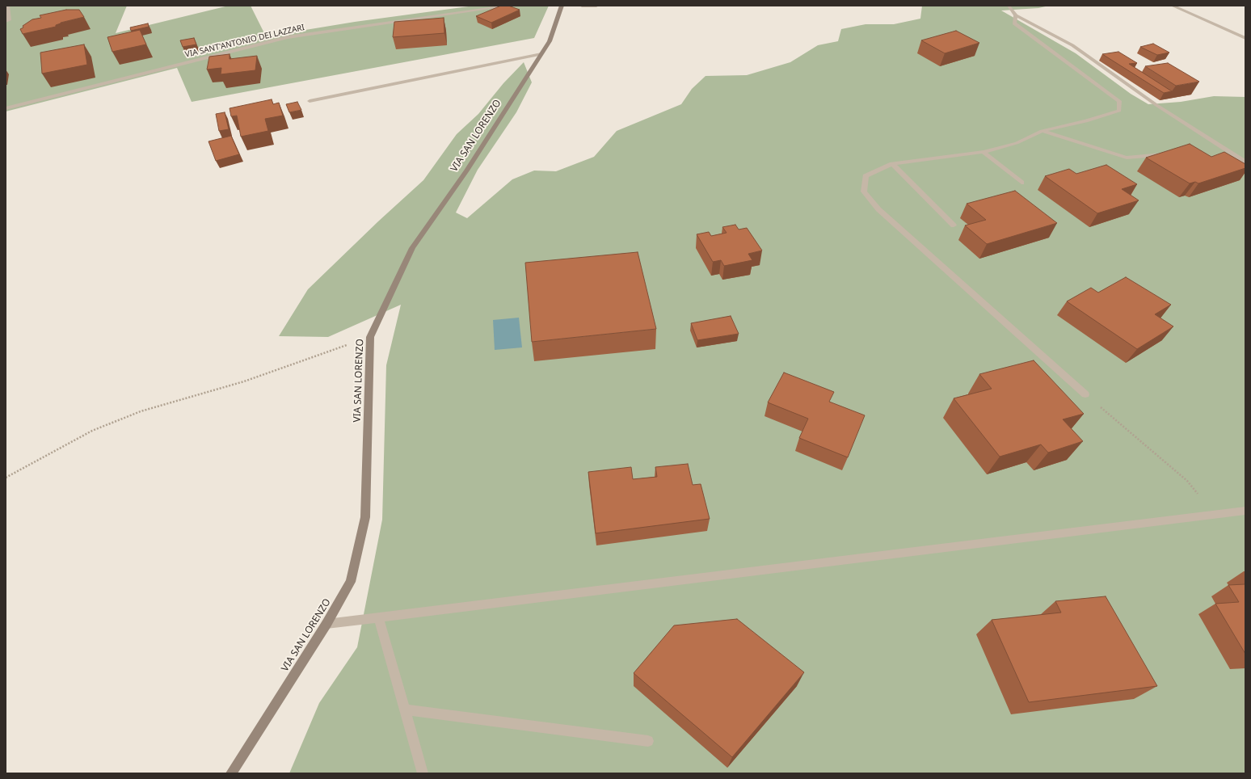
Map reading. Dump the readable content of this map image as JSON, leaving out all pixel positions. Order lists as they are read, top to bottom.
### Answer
{
  "streets": {
    "street": ["VIA SANT'ANTONIO DEI LAZZARI", "VIA SAN LORENZO"]
  }
}
